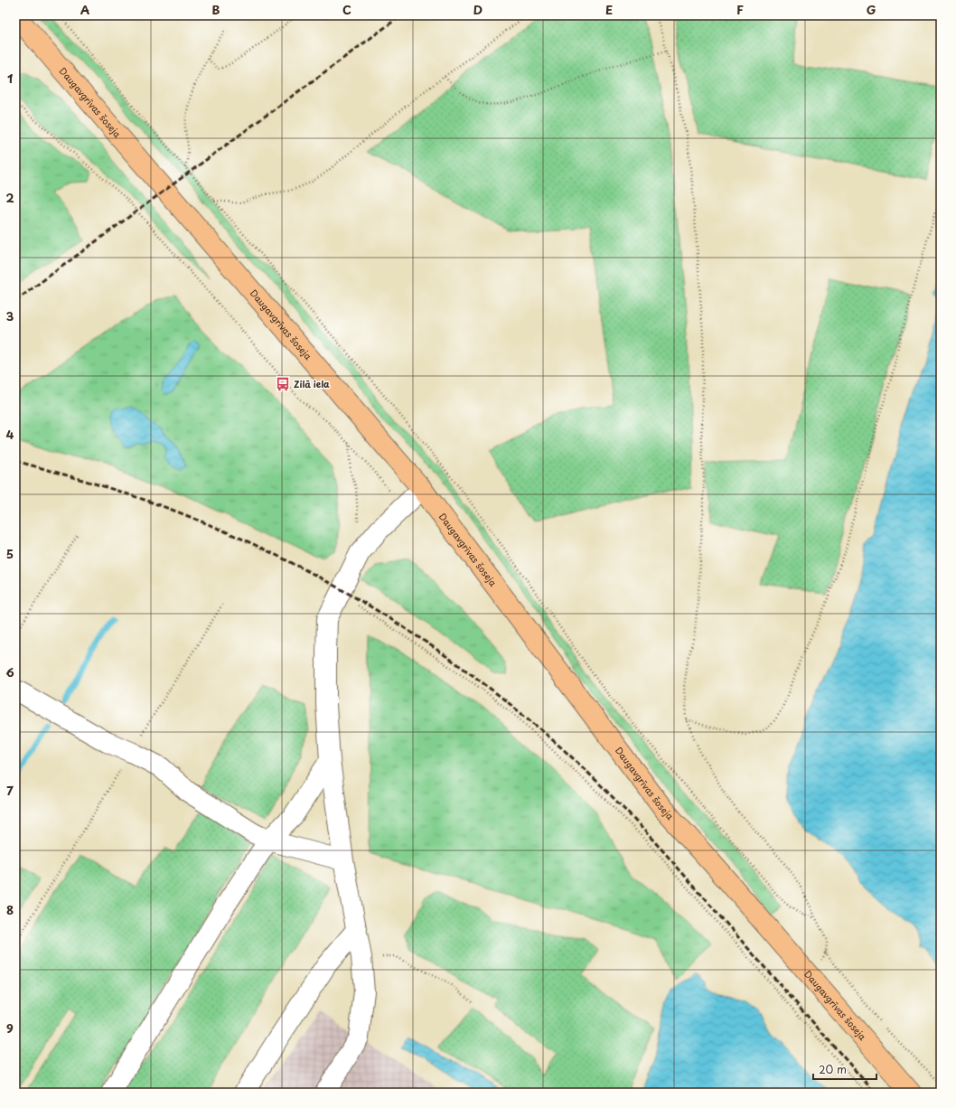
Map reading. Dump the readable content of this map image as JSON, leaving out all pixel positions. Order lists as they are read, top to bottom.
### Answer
{
  "streets": {
    "main road": ["Daugavgrīvas šoseja"]
  },
  "places": {
    "bus stop": ["Zilā iela"]
  },
  "scale_bar": "20 m",
  "grid": {
    "columns": [
      "A",
      "B",
      "C",
      "D",
      "E",
      "F",
      "G"
    ],
    "rows": [
      "1",
      "2",
      "3",
      "4",
      "5",
      "6",
      "7",
      "8",
      "9"
    ]
  }
}
